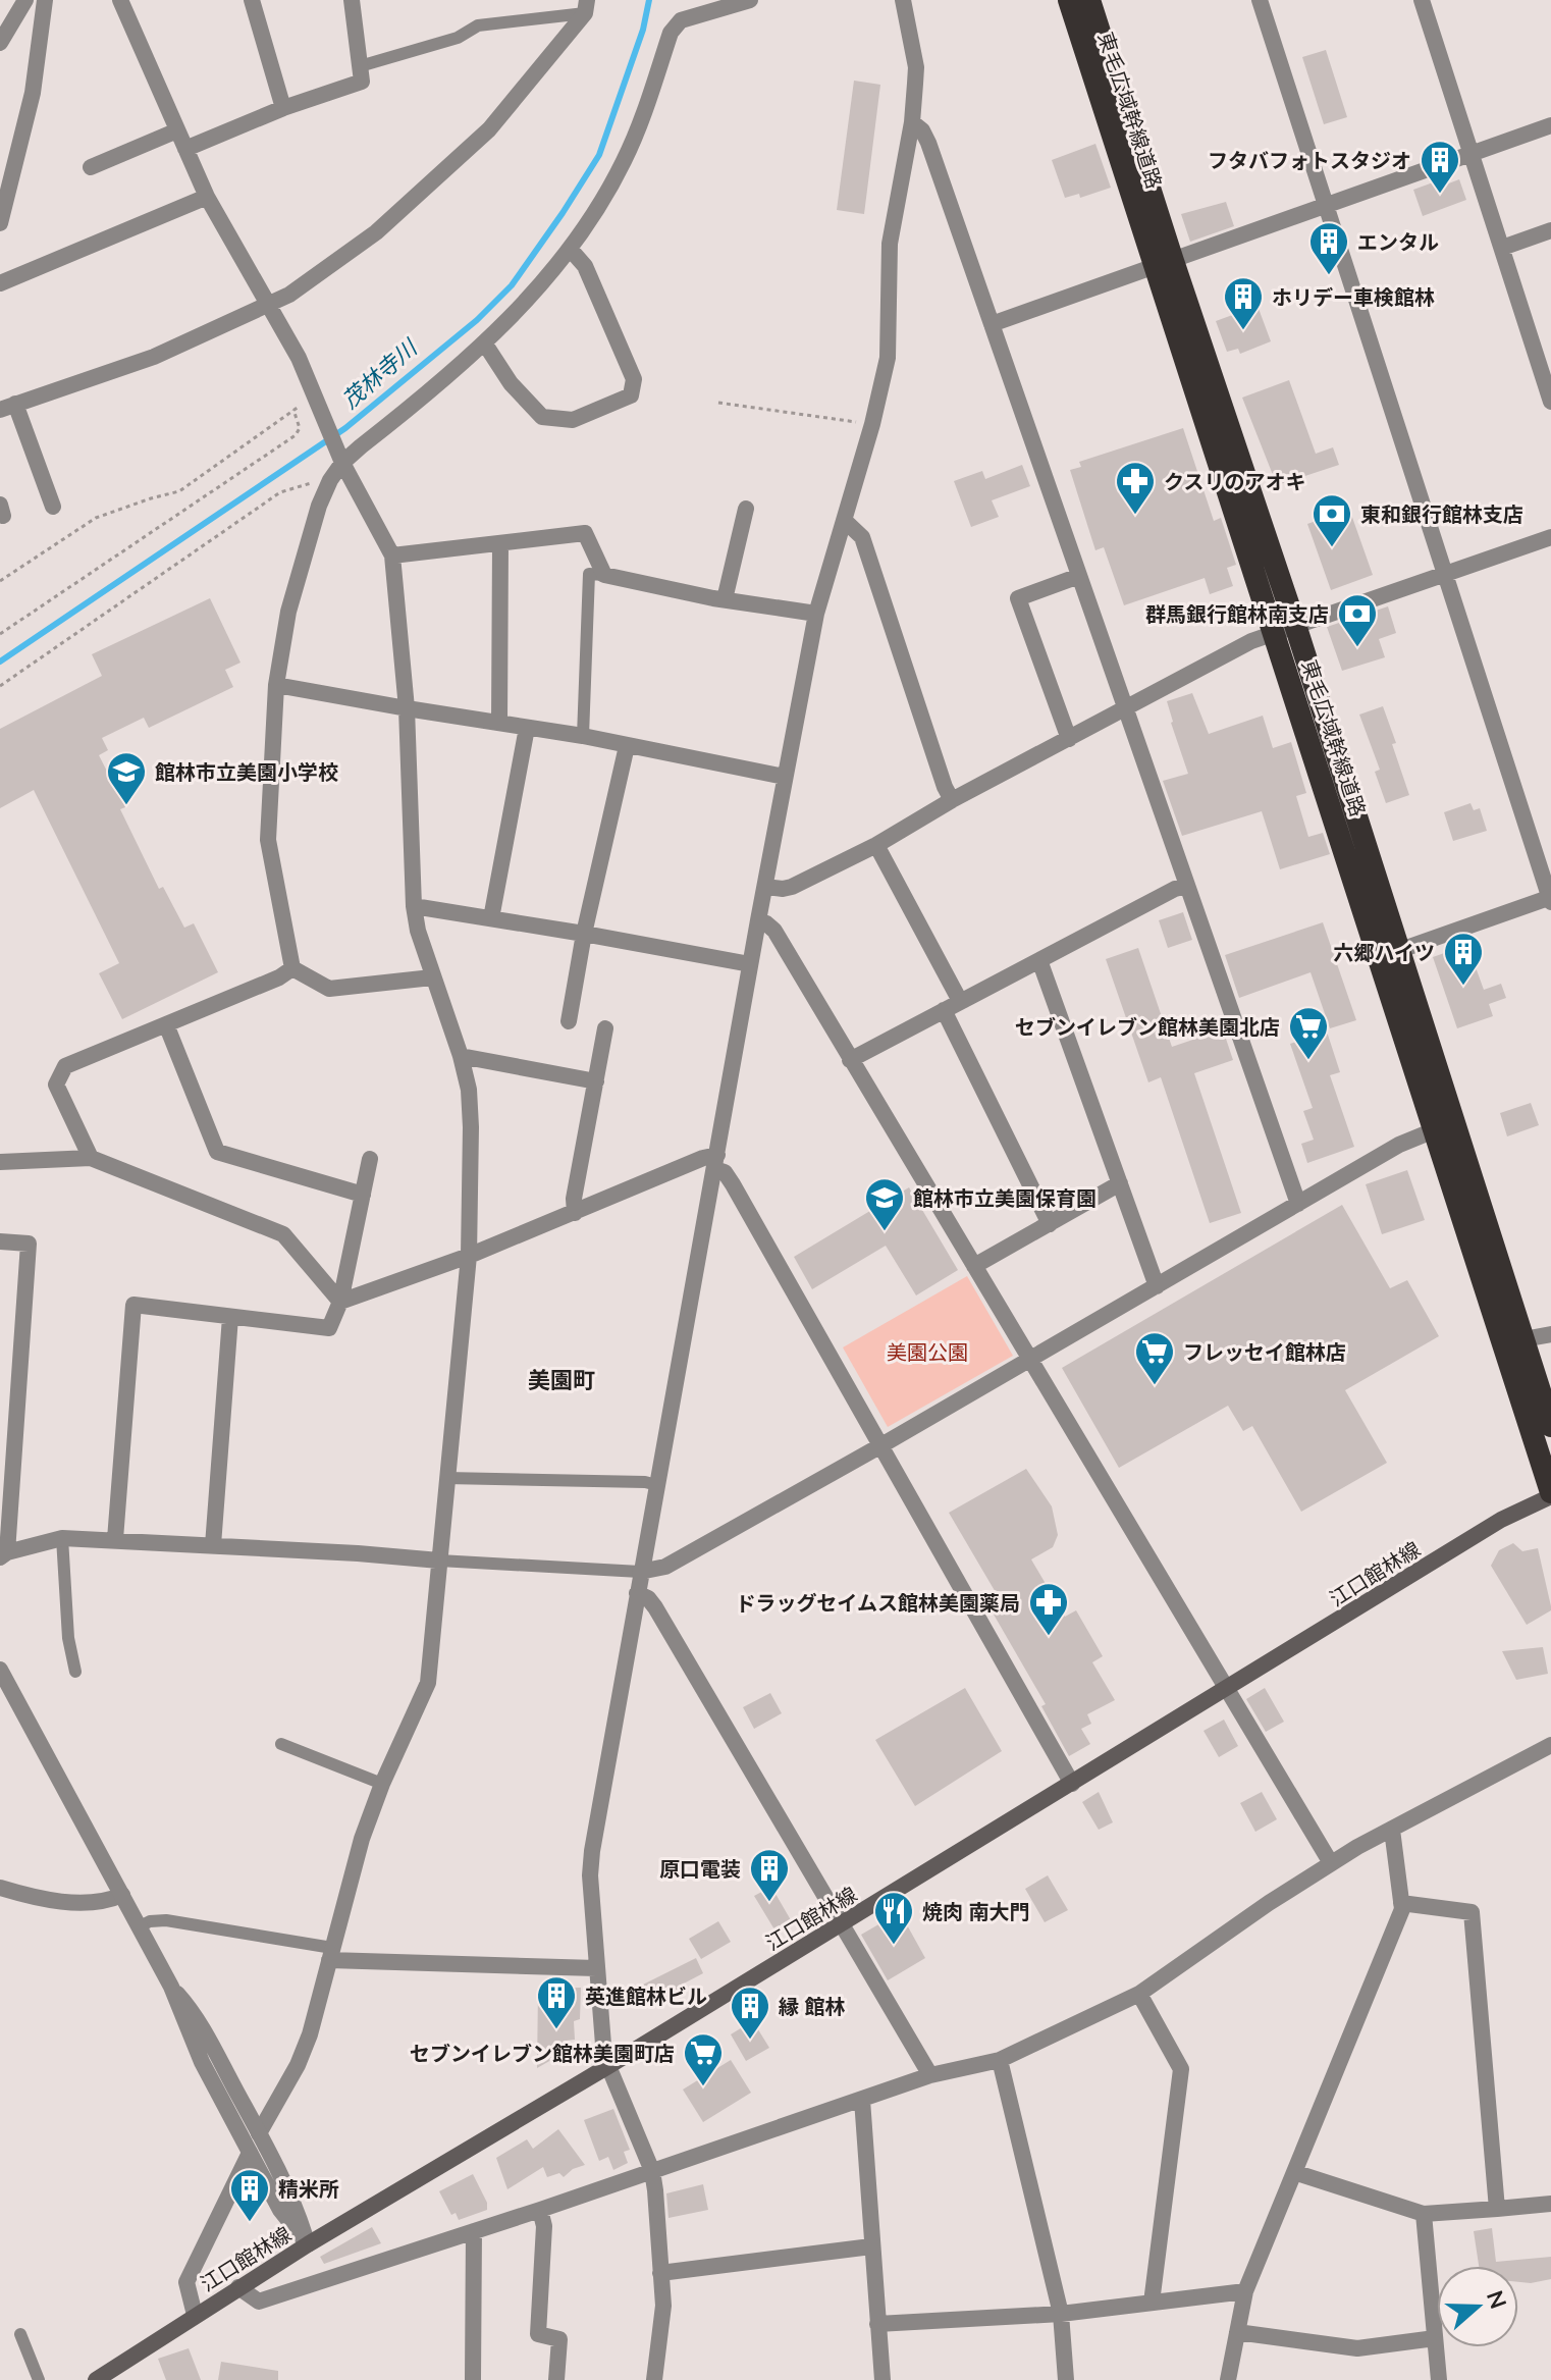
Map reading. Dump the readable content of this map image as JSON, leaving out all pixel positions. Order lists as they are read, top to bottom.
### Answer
{
  "streets": {
    "highway": ["東毛広域幹線道路"],
    "main road": ["江口館林線"]
  },
  "crossings": [
    ["東毛広域幹線道路", "江口館林線"]
  ],
  "districts": ["美園町"],
  "water": ["茂林寺川"],
  "parks": ["美園公園"],
  "places": {
    "building": [
      "フタバフォトスタジオ",
      "エンタル",
      "ホリデー車検館林",
      "六郷ハイツ",
      "原口電装",
      "英進館林ビル",
      "縁 館林",
      "精米所"
    ],
    "pharmacy": ["クスリのアオキ", "ドラッグセイムス館林美園薬局"],
    "bank": ["東和銀行館林支店", "群馬銀行館林南支店"],
    "school or university": ["館林市立美園小学校", "館林市立美園保育園"],
    "supermarket": ["セブンイレブン館林美園北店", "フレッセイ館林店", "セブンイレブン館林美園町店"],
    "restaurant": ["焼肉 南大門"]
  },
  "north": "right"
}
